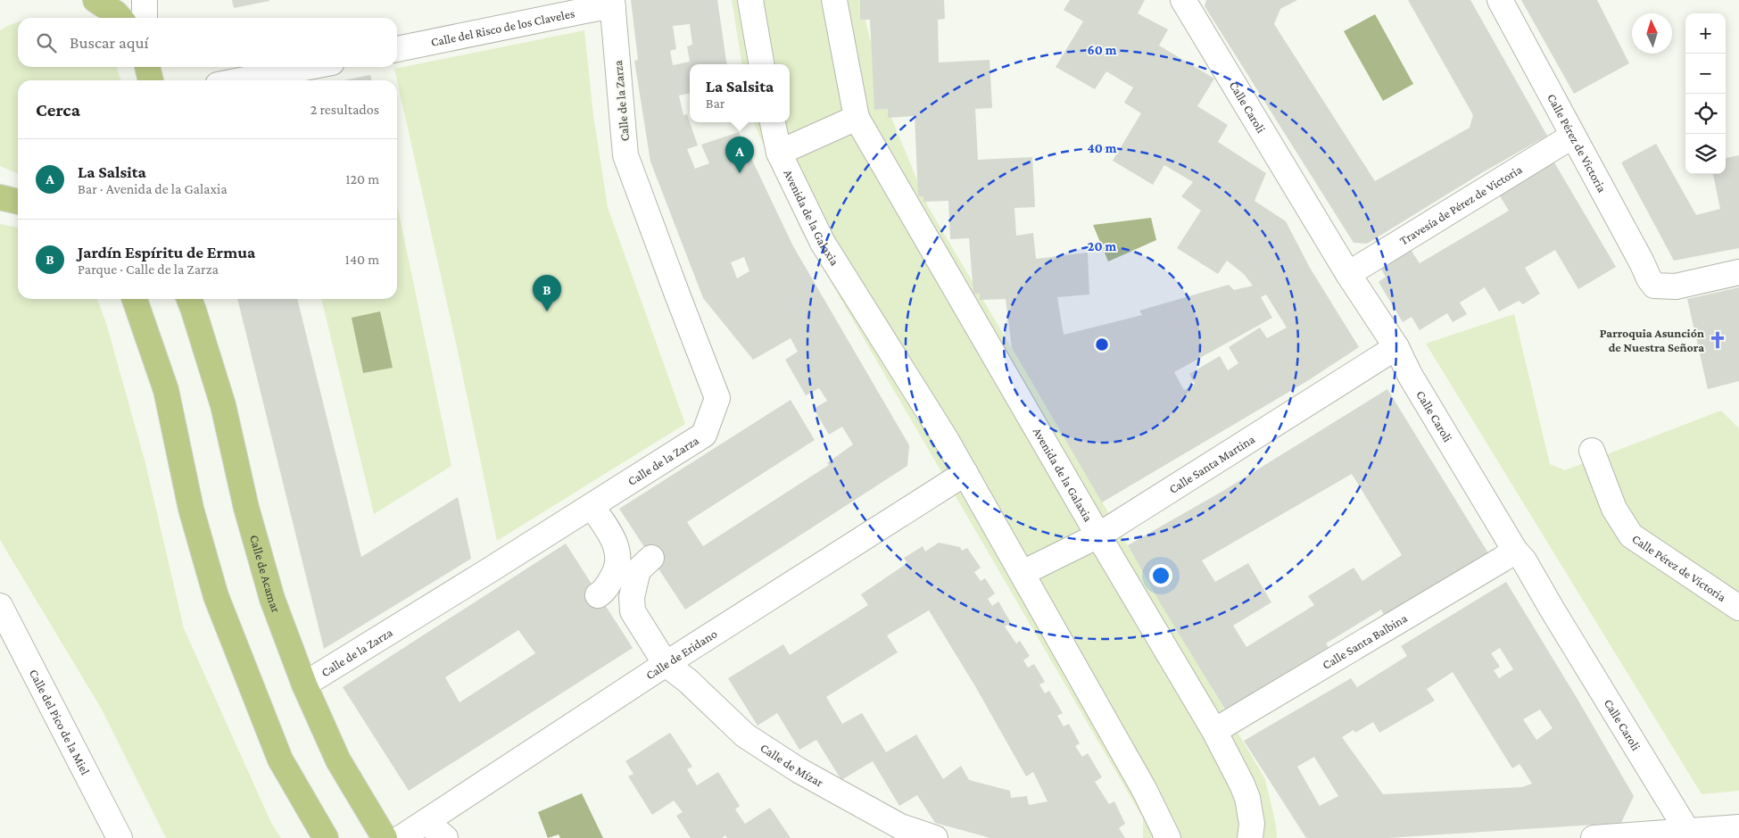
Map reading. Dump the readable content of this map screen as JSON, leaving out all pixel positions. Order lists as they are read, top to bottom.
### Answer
{
  "streets": {
    "main road": ["Calle de Acamar"],
    "street": [
      "Calle del Risco de los Claveles",
      "Calle de la Zarza",
      "Calle Caroli",
      "Calle Pérez de Victoria",
      "Travesía de Pérez de Victoria",
      "Avenida de la Galaxia",
      "Calle Santa Martina",
      "Calle Santa Balbina",
      "Calle de Eridano",
      "Calle del Pico de la Miel",
      "Calle de Mízar"
    ]
  },
  "crossings": [
    ["Calle del Risco de los Claveles", "Calle de la Zarza"],
    ["Calle de la Zarza", "Calle de Acamar"],
    ["Calle Caroli", "Travesía de Pérez de Victoria"],
    ["Calle Caroli", "Calle Santa Martina"],
    ["Calle Caroli", "Calle Santa Balbina"],
    ["Calle Pérez de Victoria", "Travesía de Pérez de Victoria"],
    ["Avenida de la Galaxia", "Calle Santa Martina"],
    ["Avenida de la Galaxia", "Calle Santa Balbina"],
    ["Avenida de la Galaxia", "Calle de Eridano"],
    ["Calle de Eridano", "Calle de Mízar"]
  ],
  "places": {
    "church": ["Parroquia Asunción de Nuestra Señora"]
  },
  "north": "top",
  "page": {
    "map_buttons": ["+", "−"],
    "search": "Buscar aquí",
    "popup": ["La Salsita", "Bar"],
    "heading": ["Cerca", "2 resultados"],
    "pins": ["A", "B"],
    "list": [
      {
        "mark": "A",
        "name": "La Salsita",
        "note": "Bar · Avenida de la Galaxia",
        "value": "120 m"
      },
      {
        "mark": "B",
        "name": "Jardín Espíritu de Ermua",
        "note": "Parque · Calle de la Zarza",
        "value": "140 m"
      }
    ]
  },
  "rings": ["60 m", "40 m", "20 m"]
}
